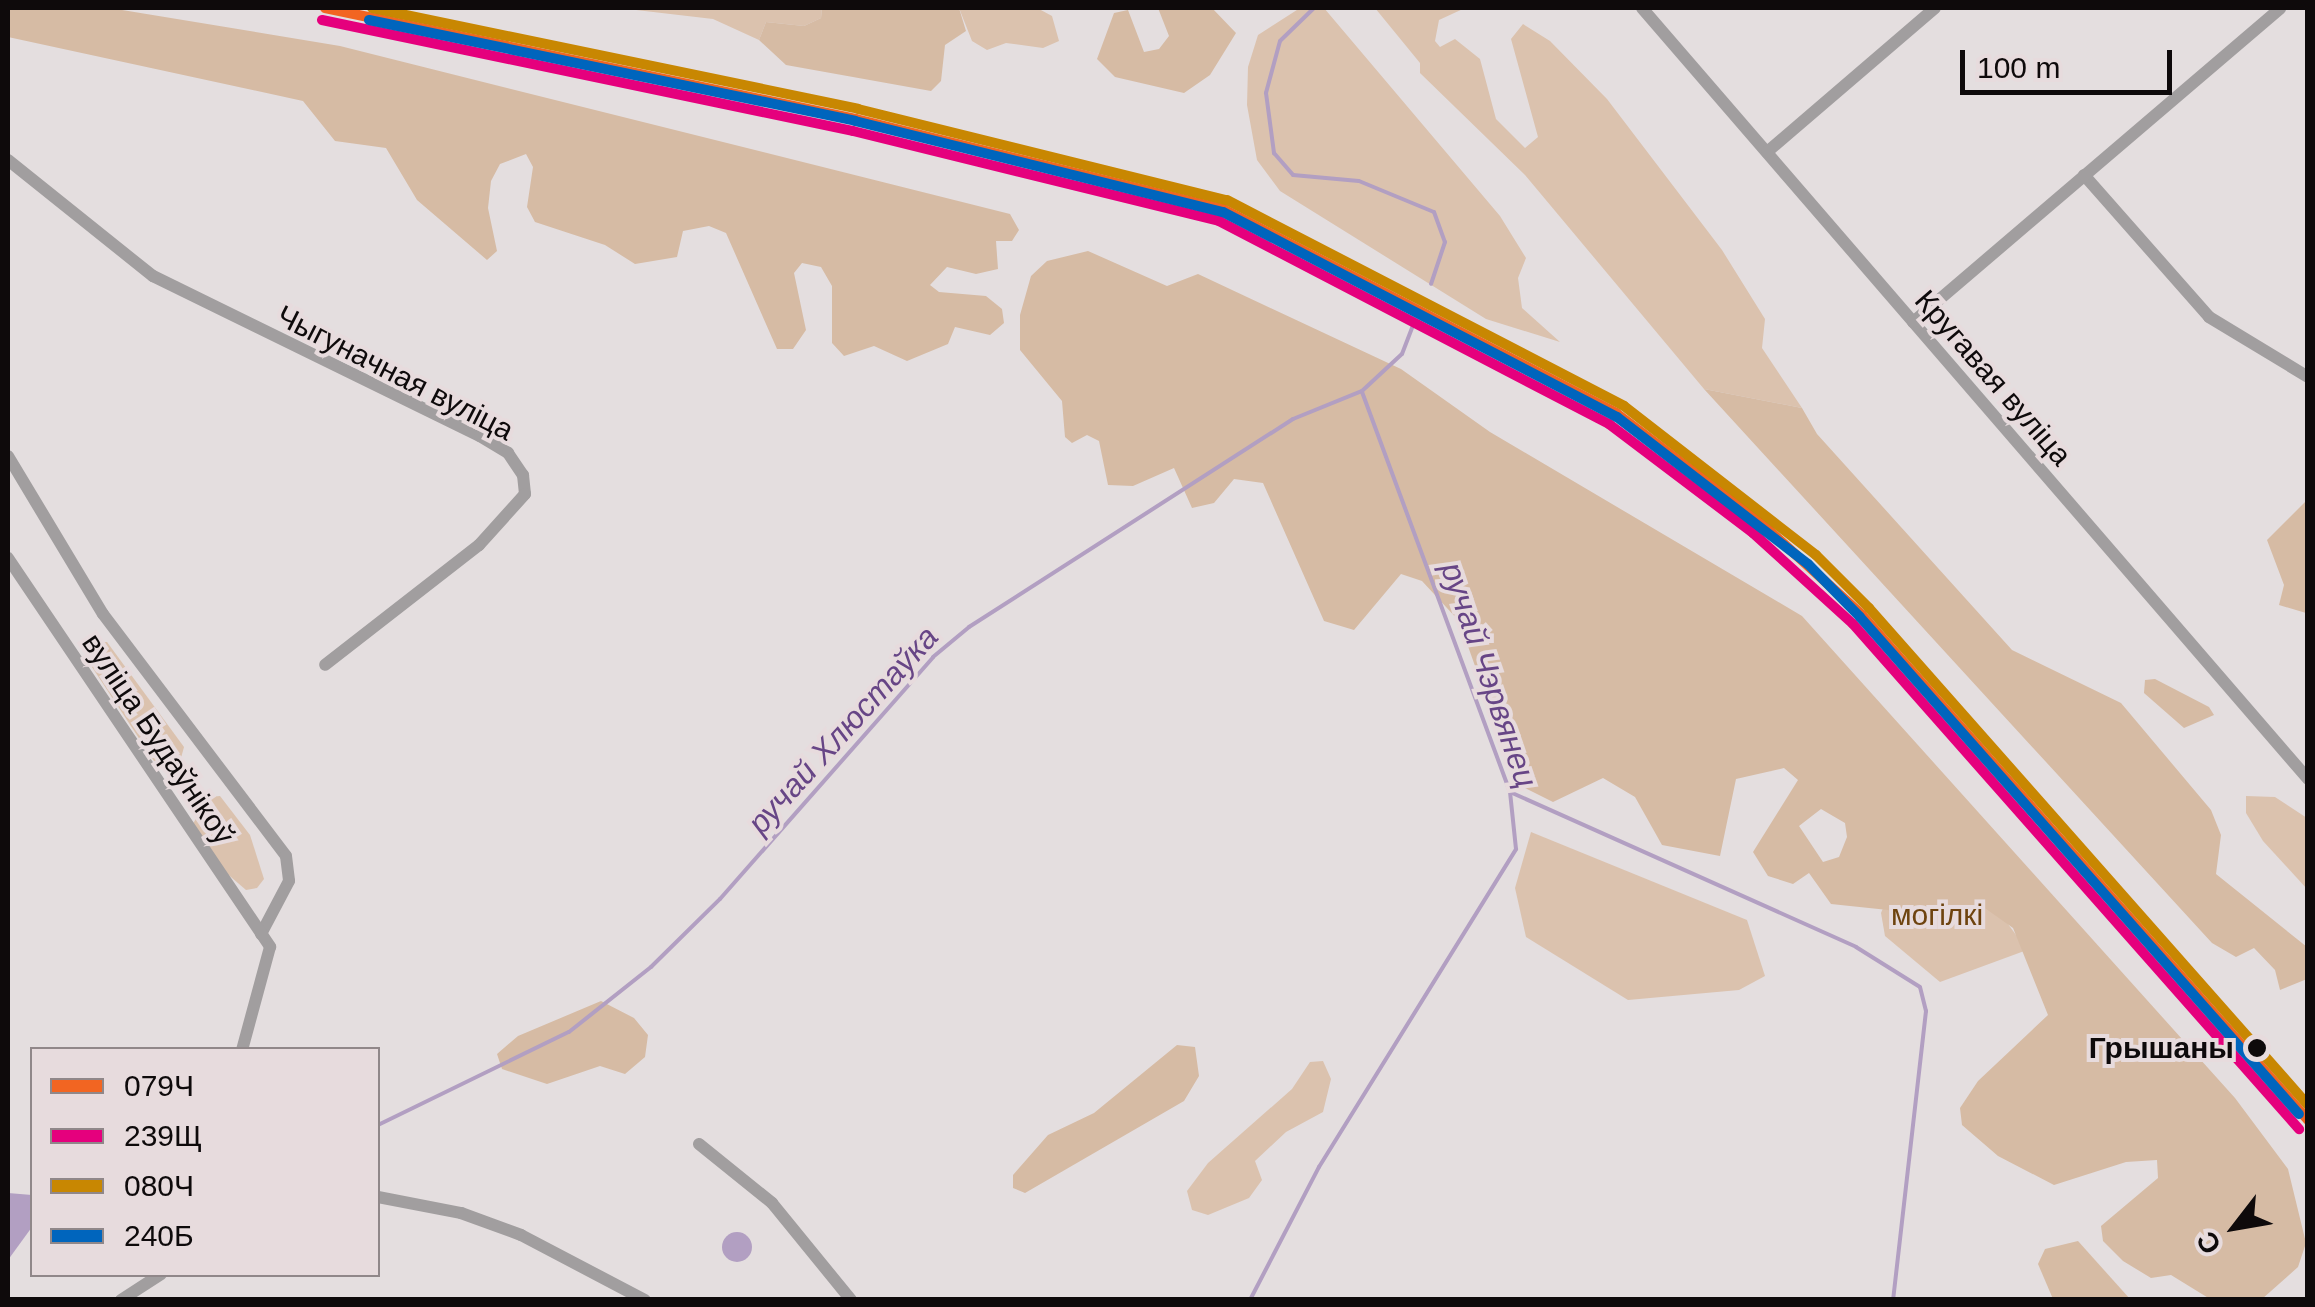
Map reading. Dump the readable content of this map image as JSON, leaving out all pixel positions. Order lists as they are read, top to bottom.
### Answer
{
  "streets": {
    "street": ["Чыгуначная вуліца", "Кругавая вуліца", "вуліца Будаўнікоў"]
  },
  "water": ["ручай Чэрвянец", "ручай Хлюстаўка"],
  "parks": ["могілкі"],
  "places": ["Грышаны"],
  "lines": [
    "transit line 079Ч",
    "transit line 080Ч",
    "transit line 239Щ",
    "transit line 240Б"
  ],
  "legend": [
    "079Ч",
    "239Щ",
    "080Ч",
    "240Б"
  ],
  "scale_bar": "100 m",
  "north": "bottom left"
}
